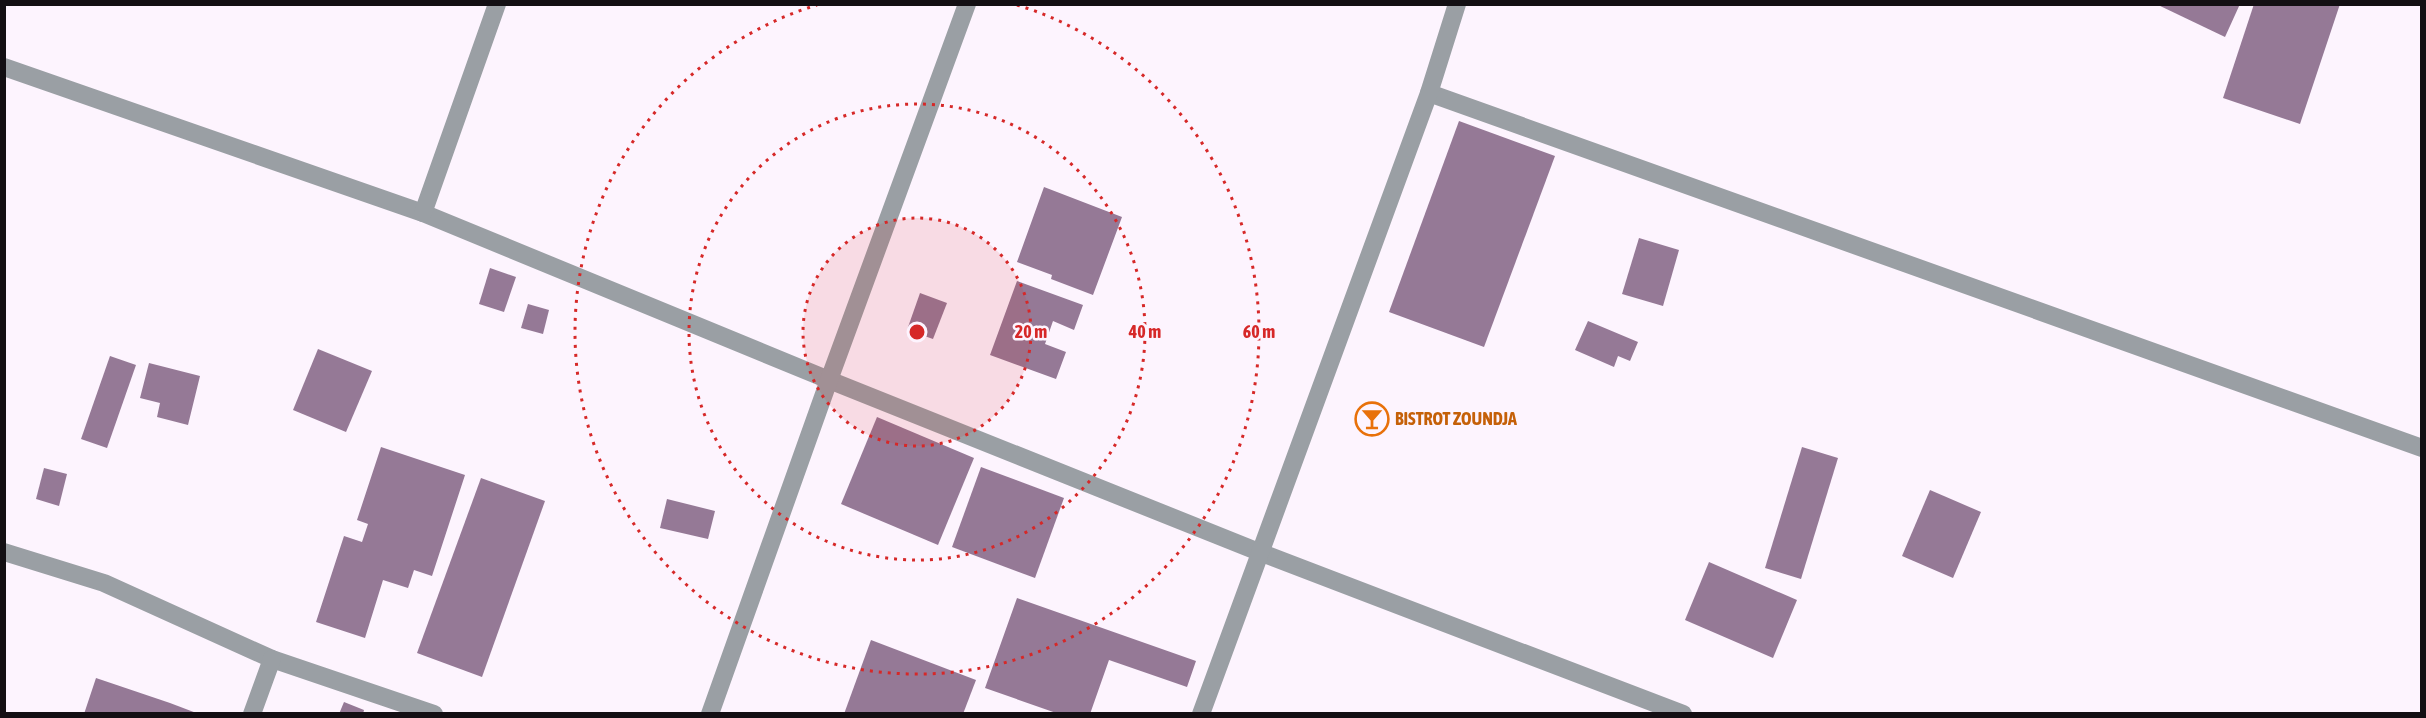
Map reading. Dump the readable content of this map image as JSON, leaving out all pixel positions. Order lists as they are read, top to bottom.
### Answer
{
  "places": {
    "bar": ["BISTROT ZOUNDJA"]
  },
  "rings": ["20 m", "40 m", "60 m"]
}
